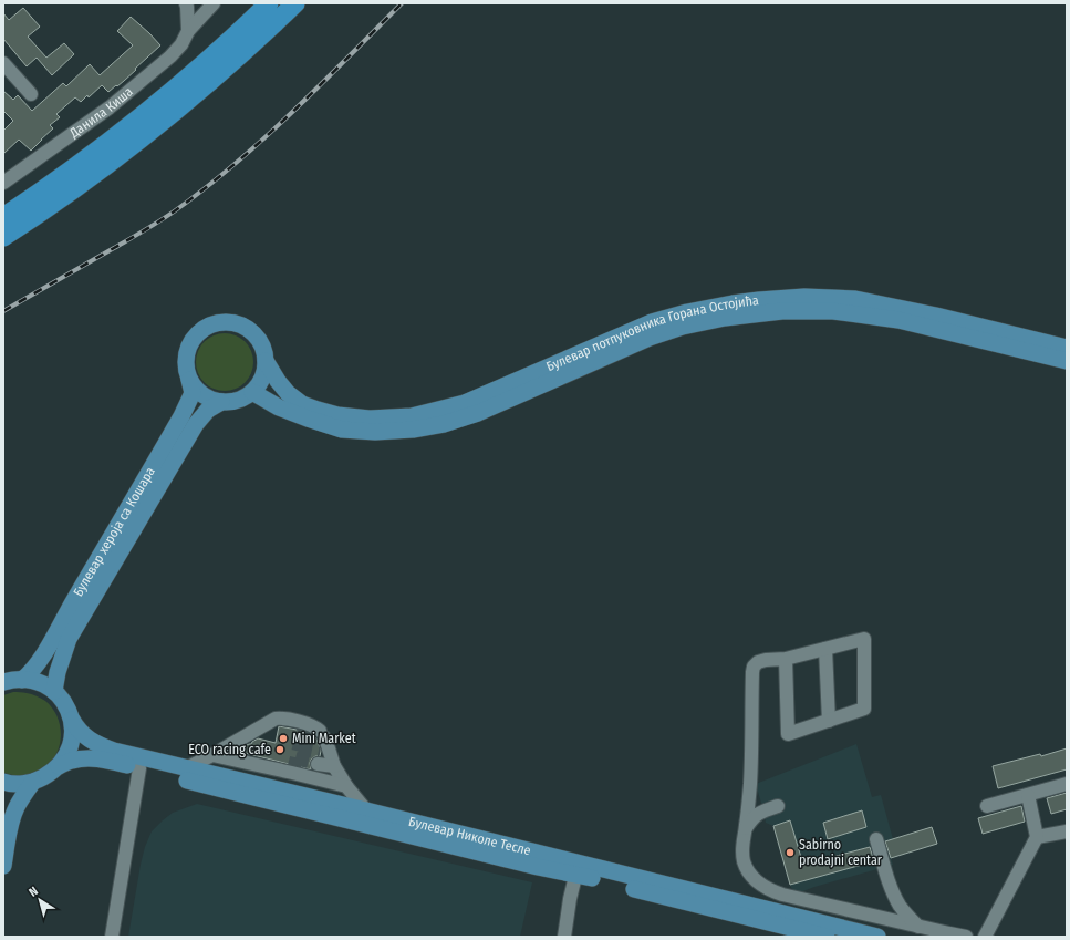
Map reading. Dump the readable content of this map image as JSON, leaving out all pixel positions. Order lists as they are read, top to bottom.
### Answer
{
  "streets": {
    "main road": ["Булевар потпуковника Горана Остојића", "Булевар хероја са Кошара", "Булевар Николе Тесле"],
    "street": ["Данила Киша"]
  },
  "crossings": [
    ["Булевар потпуковника Горана Остојића", "Булевар хероја са Кошара"]
  ],
  "places": ["Mini Market", "ECO racing cafe", "Sabirno prodajni centar"],
  "north": "top left"
}
